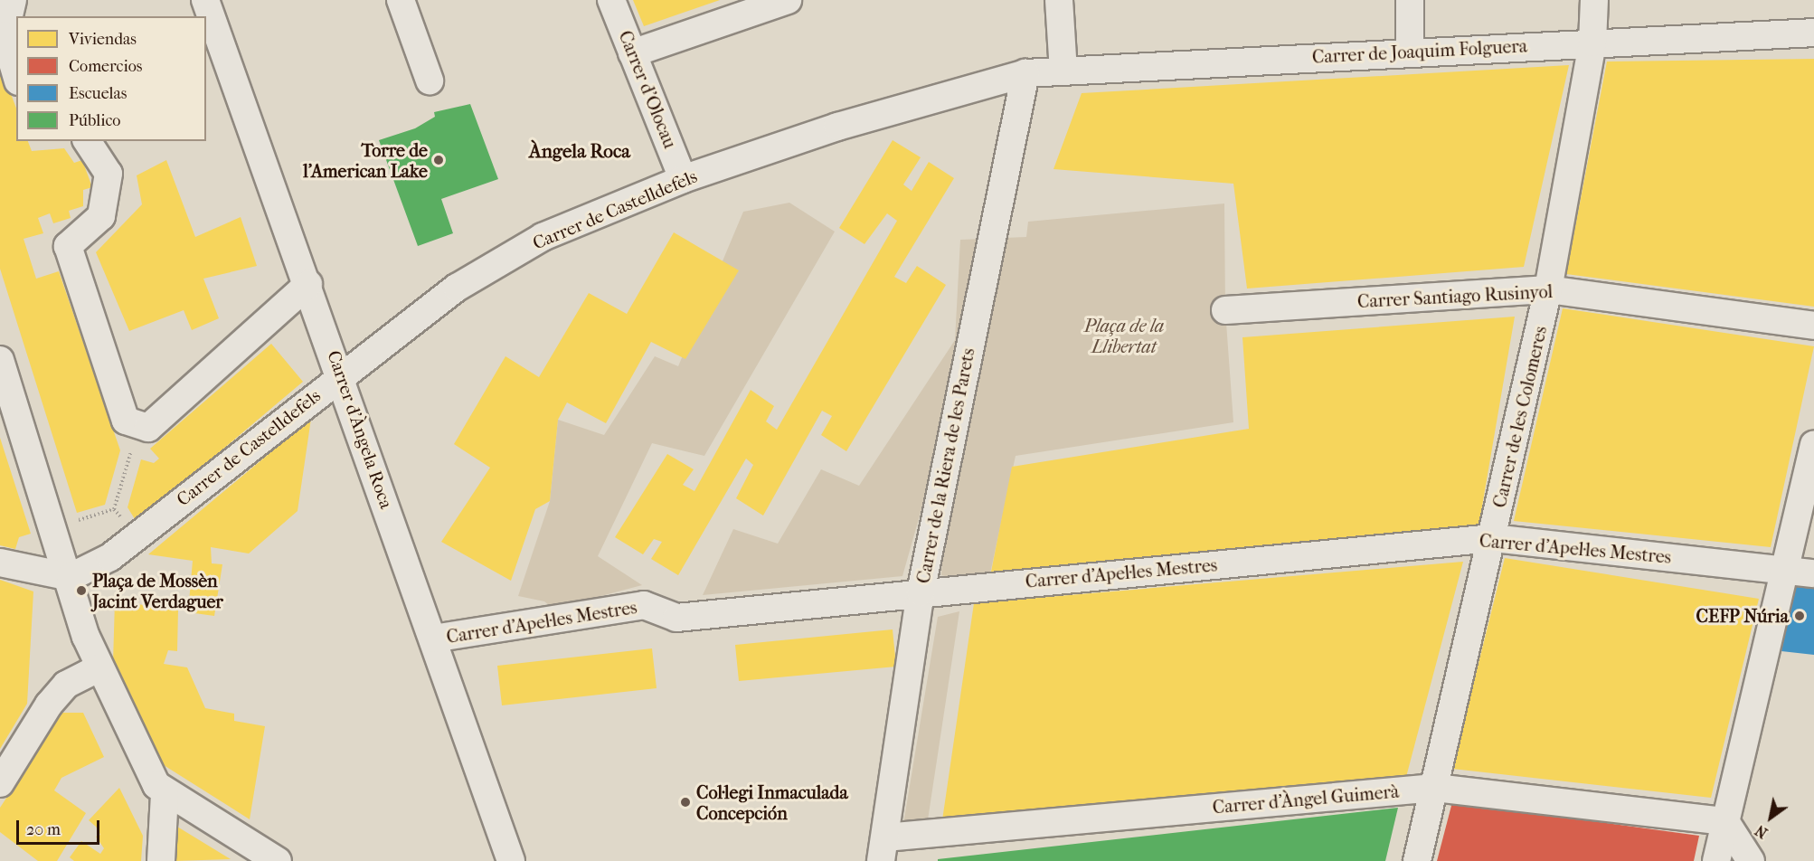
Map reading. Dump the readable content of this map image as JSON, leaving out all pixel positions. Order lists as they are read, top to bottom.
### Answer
{
  "streets": {
    "street": [
      "Carrer de Joaquim Folguera",
      "Carrer d'Olocau",
      "Carrer de Castelldefels",
      "Carrer Santiago Rusinyol",
      "Carrer de les Colomeres",
      "Carrer d'Àngela Roca",
      "Carrer de la Riera de les Parets",
      "Carrer d'Apel·les Mestres",
      "Carrer d'Àngel Guimerà"
    ]
  },
  "crossings": [
    ["Carrer de Joaquim Folguera", "Carrer de Castelldefels"],
    ["Carrer de Joaquim Folguera", "Carrer de les Colomeres"],
    ["Carrer de Joaquim Folguera", "Carrer de la Riera de les Parets"],
    ["Carrer d'Olocau", "Carrer de Castelldefels"],
    ["Carrer de Castelldefels", "Carrer d'Àngela Roca"],
    ["Carrer de Castelldefels", "Carrer de la Riera de les Parets"],
    ["Carrer Santiago Rusinyol", "Carrer de les Colomeres"],
    ["Carrer de les Colomeres", "Carrer d'Apel·les Mestres"],
    ["Carrer de les Colomeres", "Carrer d'Àngel Guimerà"],
    ["Carrer d'Àngela Roca", "Carrer d'Apel·les Mestres"],
    ["Carrer de la Riera de les Parets", "Carrer d'Apel·les Mestres"],
    ["Carrer de la Riera de les Parets", "Carrer d'Àngel Guimerà"]
  ],
  "districts": ["Àngela Roca"],
  "parks": ["Plaça de la Llibertat"],
  "places": [
    "Torre de l'American Lake",
    "Plaça de Mossèn Jacint Verdaguer",
    "CEFP Núria",
    "Col·legi Inmaculada Concepción"
  ],
  "legend": [
    "Viviendas",
    "Comercios",
    "Escuelas",
    "Público"
  ],
  "scale_bar": "20 m",
  "north": "bottom left"
}
